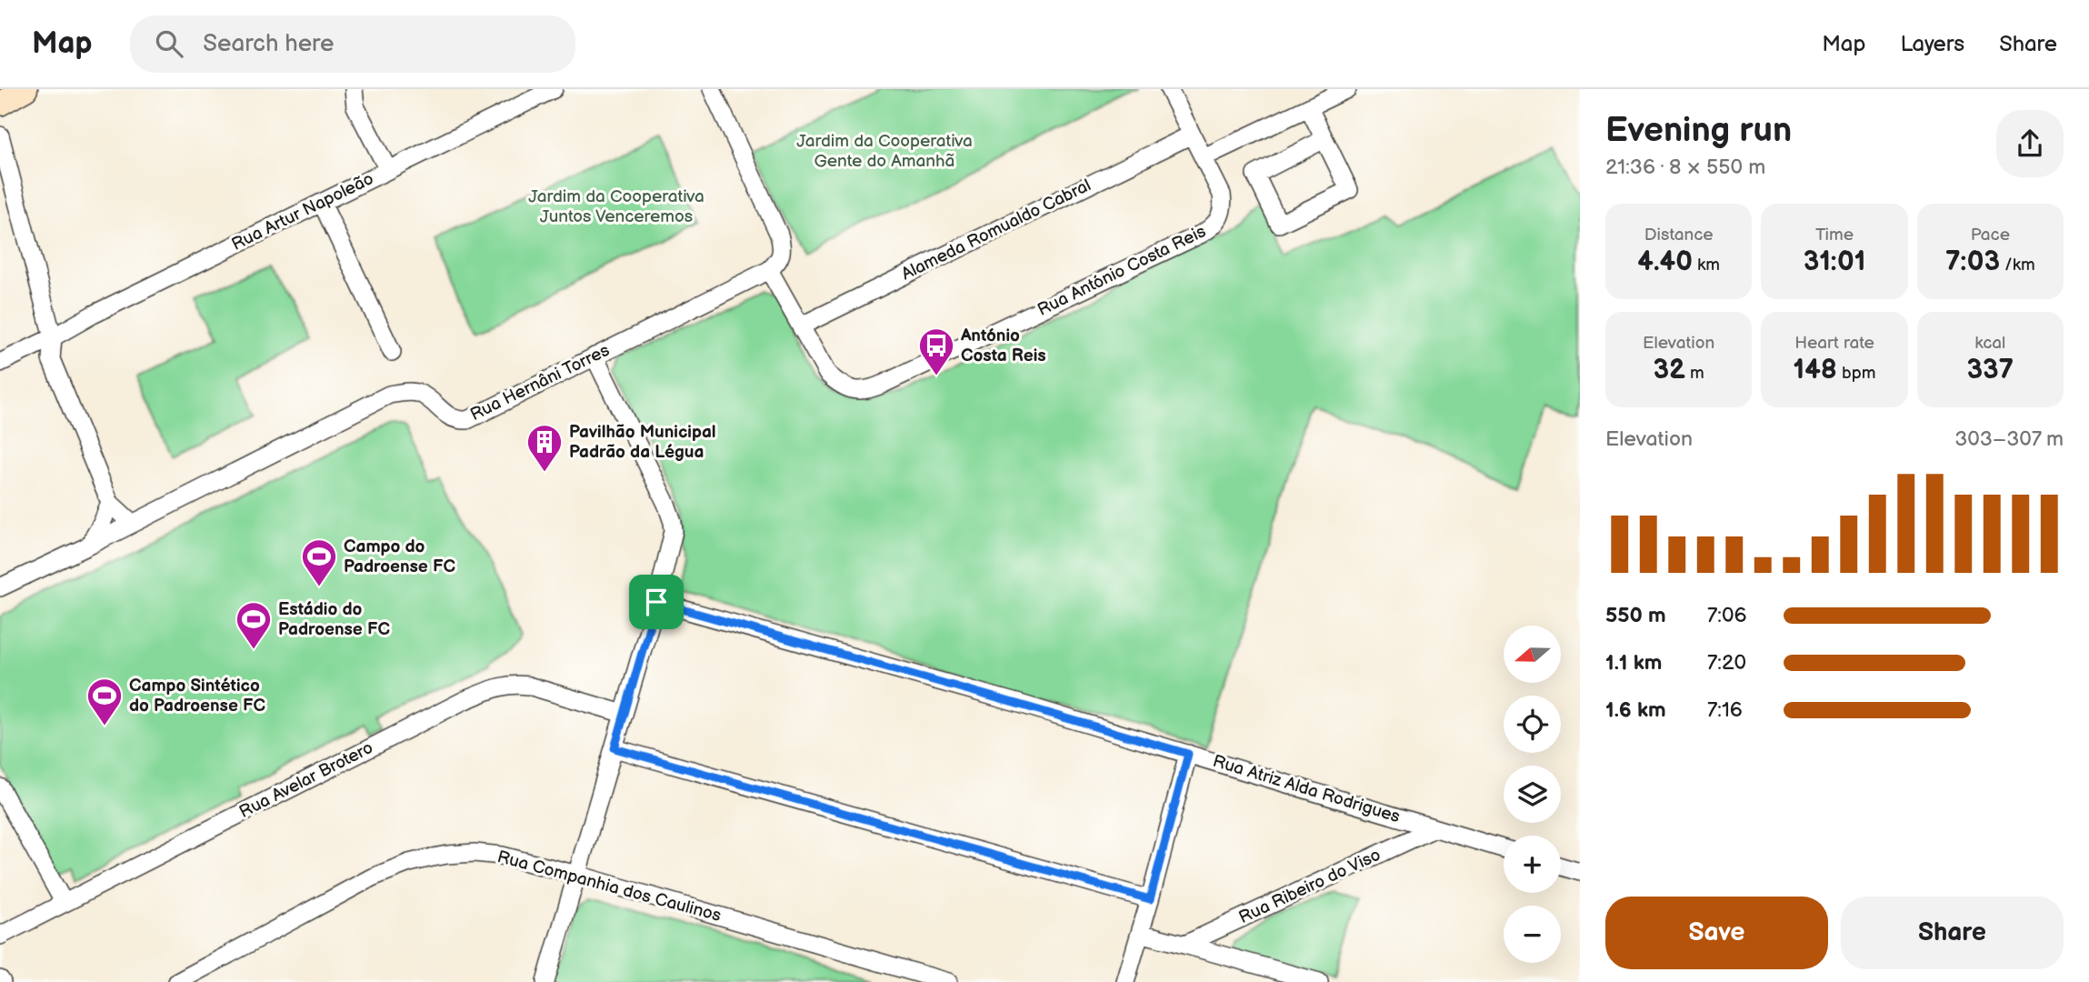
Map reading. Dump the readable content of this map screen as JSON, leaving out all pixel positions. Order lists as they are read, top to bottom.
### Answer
{
  "streets": {
    "street": [
      "Rua Artur Napoleão",
      "Alameda Romualdo Cabral",
      "Rua António Costa Reis",
      "Rua Hernâni Torres",
      "Rua Avelar Brotero",
      "Rua Atriz Alda Rodrigues",
      "Rua Companhia dos Caulinos",
      "Rua Ribeiro do Viso"
    ]
  },
  "crossings": [
    ["Alameda Romualdo Cabral", "Rua António Costa Reis"],
    ["Rua António Costa Reis", "Rua Hernâni Torres"],
    ["Rua Atriz Alda Rodrigues", "Rua Ribeiro do Viso"]
  ],
  "parks": ["Jardim da Cooperativa Gente do Amanhã", "Jardim da Cooperativa Juntos Venceremos"],
  "places": {
    "bus stop": ["António Costa Reis"],
    "building": ["Pavilhão Municipal Padrão da Légua"],
    "sports": ["Campo do Padroense FC", "Estádio do Padroense FC", "Campo Sintético do Padroense FC"]
  },
  "north": "left",
  "page": {
    "header": "Map",
    "search": "Search here",
    "nav": ["Map", "Layers", "Share"],
    "heading": ["Evening run", "21:36 · 8 × 550 m"],
    "stats": [
      ["Distance", "4.40 km"],
      ["Time", "31:01"],
      ["Pace", "7:03 /km"],
      ["Elevation", "32 m"],
      ["Heart rate", "148 bpm"],
      ["kcal", "337"]
    ],
    "chart": ["Elevation", "303–307 m"],
    "list": [
      {
        "name": "550 m",
        "note": "7:06"
      },
      {
        "name": "1.1 km",
        "note": "7:20"
      },
      {
        "name": "1.6 km",
        "note": "7:16"
      }
    ],
    "map_buttons": ["+", "−"],
    "buttons": ["Save", "Share"]
  }
}
